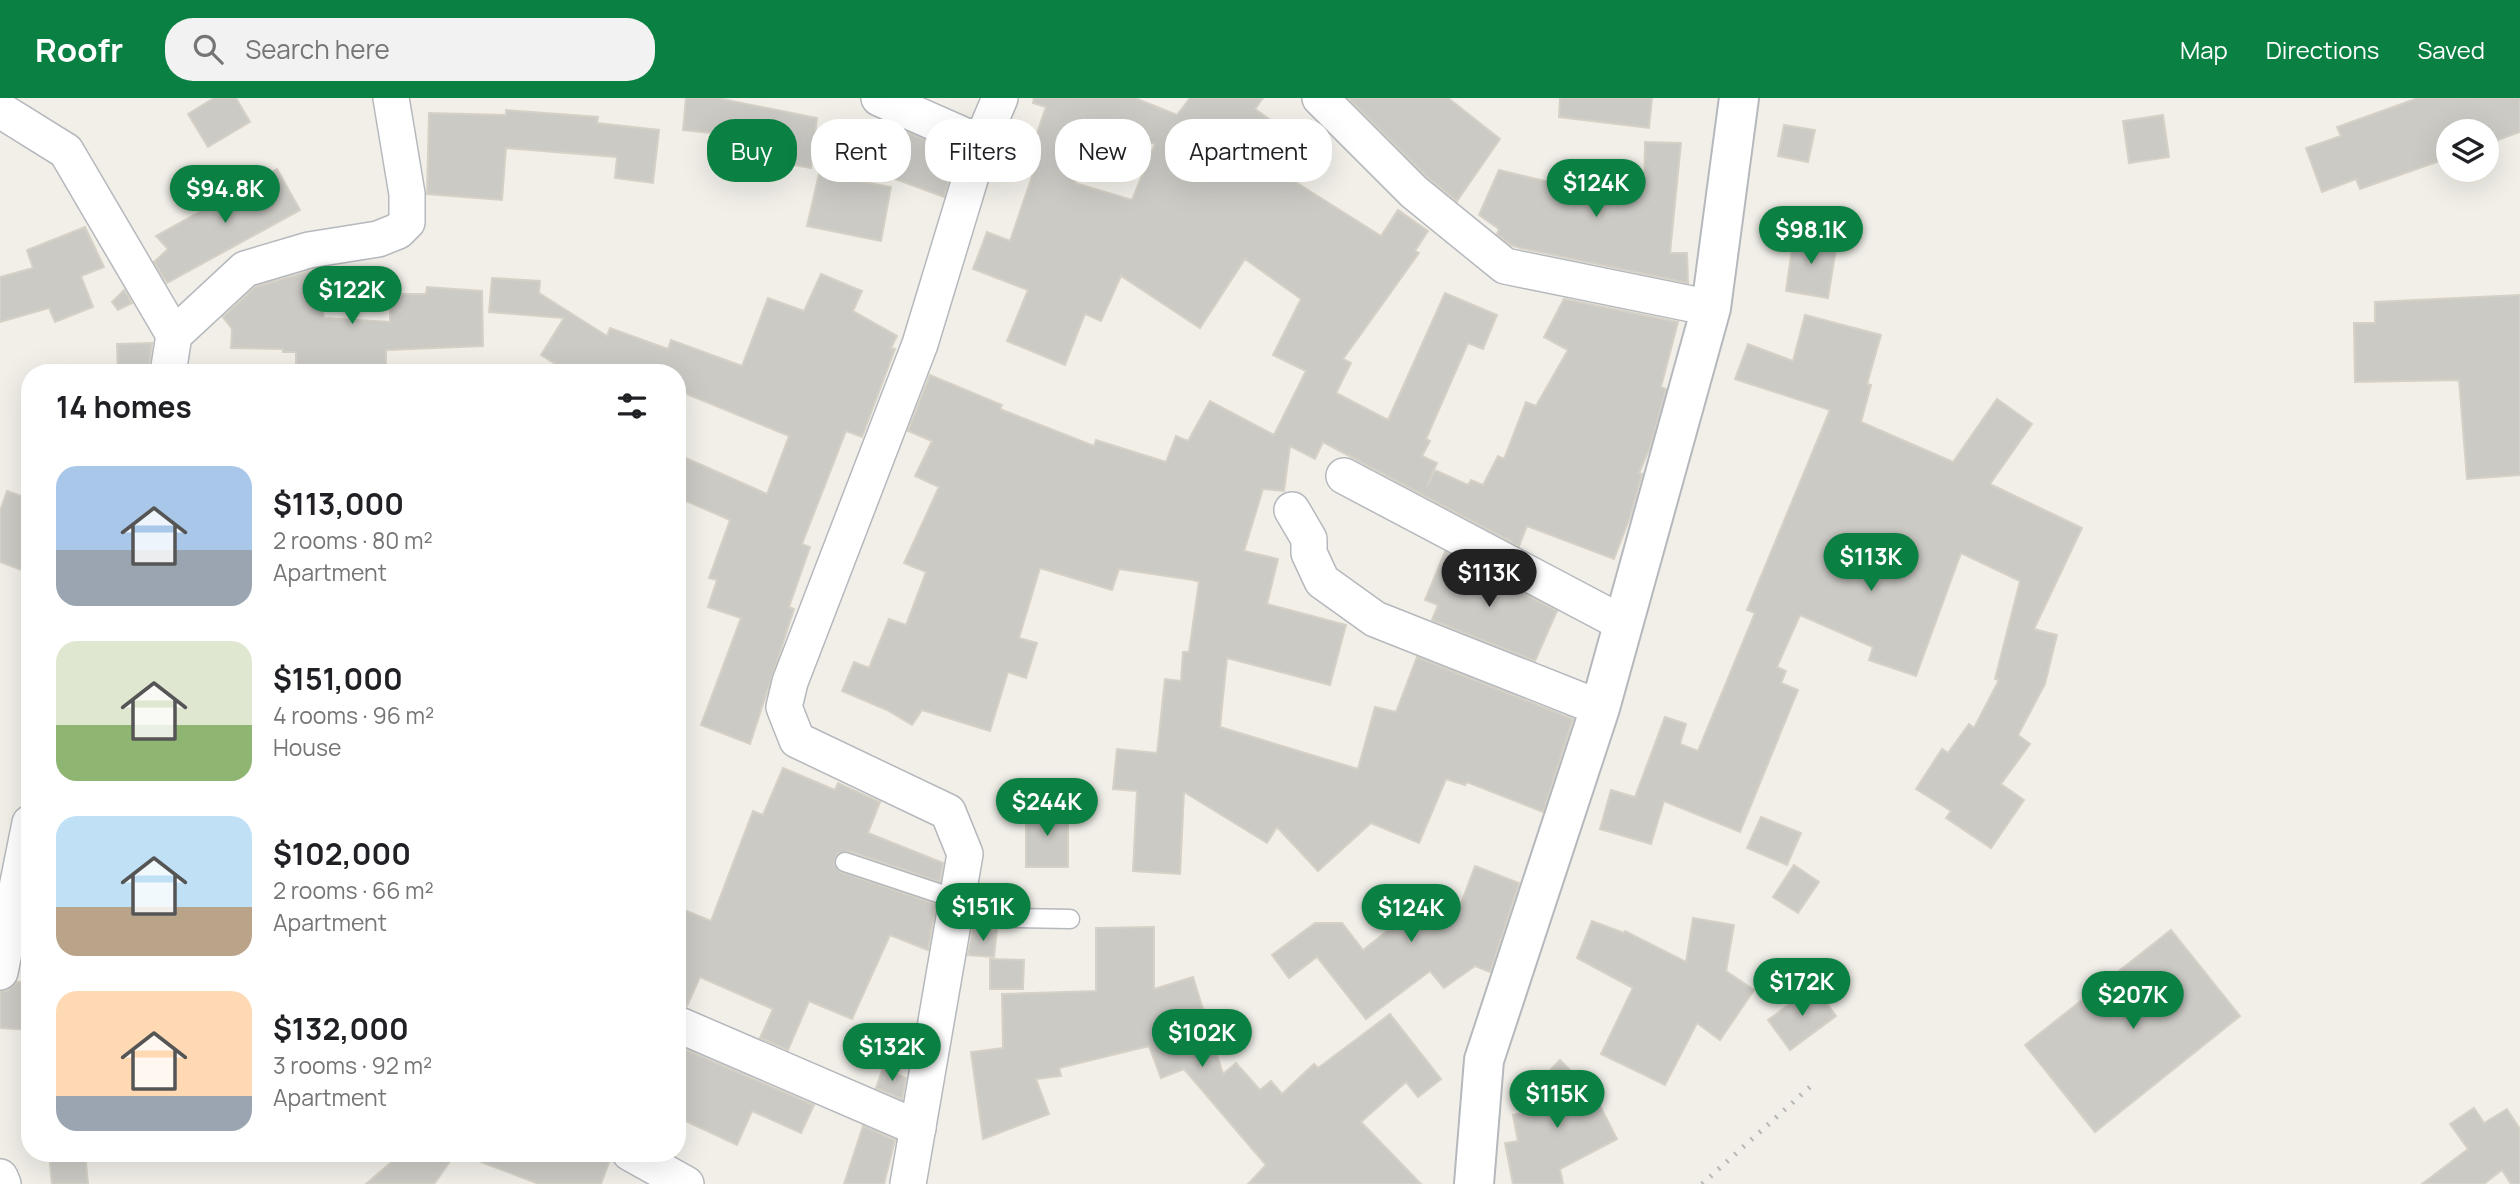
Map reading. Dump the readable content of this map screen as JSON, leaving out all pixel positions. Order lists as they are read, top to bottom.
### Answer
{
  "page": {
    "header": "Roofr",
    "search": "Search here",
    "nav": ["Map", "Directions", "Saved"],
    "chip": [
      "Buy",
      "Rent",
      "Filters",
      "New",
      "Apartment"
    ],
    "price": [
      "$124K",
      "$94.8K",
      "$98.1K",
      "$122K",
      "$113K",
      "$113K",
      "$244K",
      "$151K",
      "$124K",
      "$172K",
      "$207K",
      "$102K",
      "$132K",
      "$115K"
    ],
    "heading": "14 homes",
    "list": [
      {
        "name": "$113,000",
        "note": "2 rooms · 80 m² · Apartment"
      },
      {
        "name": "$151,000",
        "note": "4 rooms · 96 m² · House"
      },
      {
        "name": "$102,000",
        "note": "2 rooms · 66 m² · Apartment"
      },
      {
        "name": "$132,000",
        "note": "3 rooms · 92 m² · Apartment"
      }
    ]
  }
}
